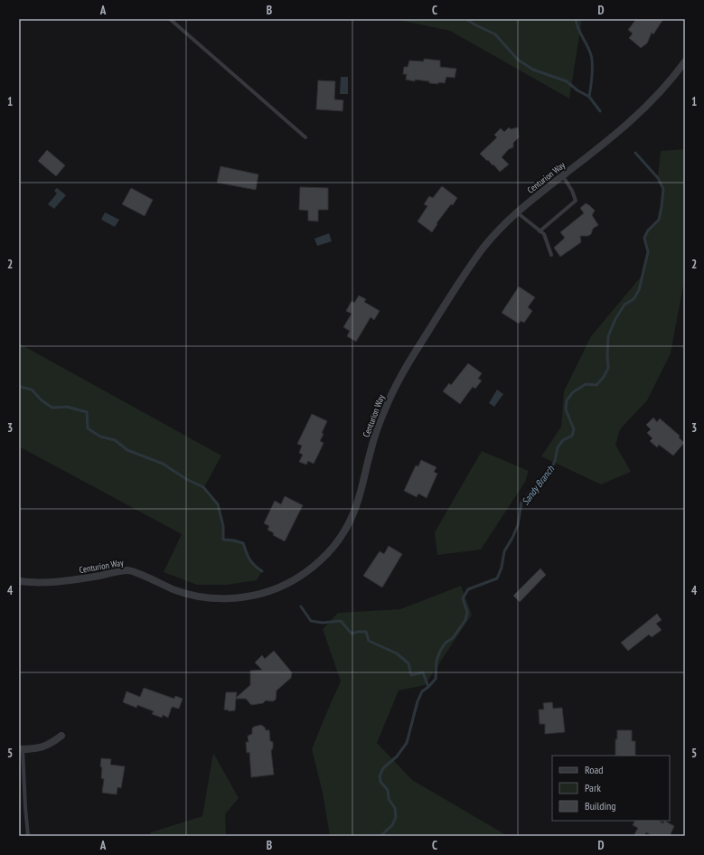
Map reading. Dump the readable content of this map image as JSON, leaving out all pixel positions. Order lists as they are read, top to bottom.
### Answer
{
  "streets": {
    "street": ["Centurion Way"]
  },
  "water": ["Sandy Branch"],
  "legend": ["Road", "Park", "Building"],
  "grid": {
    "columns": [
      "A",
      "B",
      "C",
      "D"
    ],
    "rows": [
      "1",
      "2",
      "3",
      "4",
      "5"
    ]
  }
}
